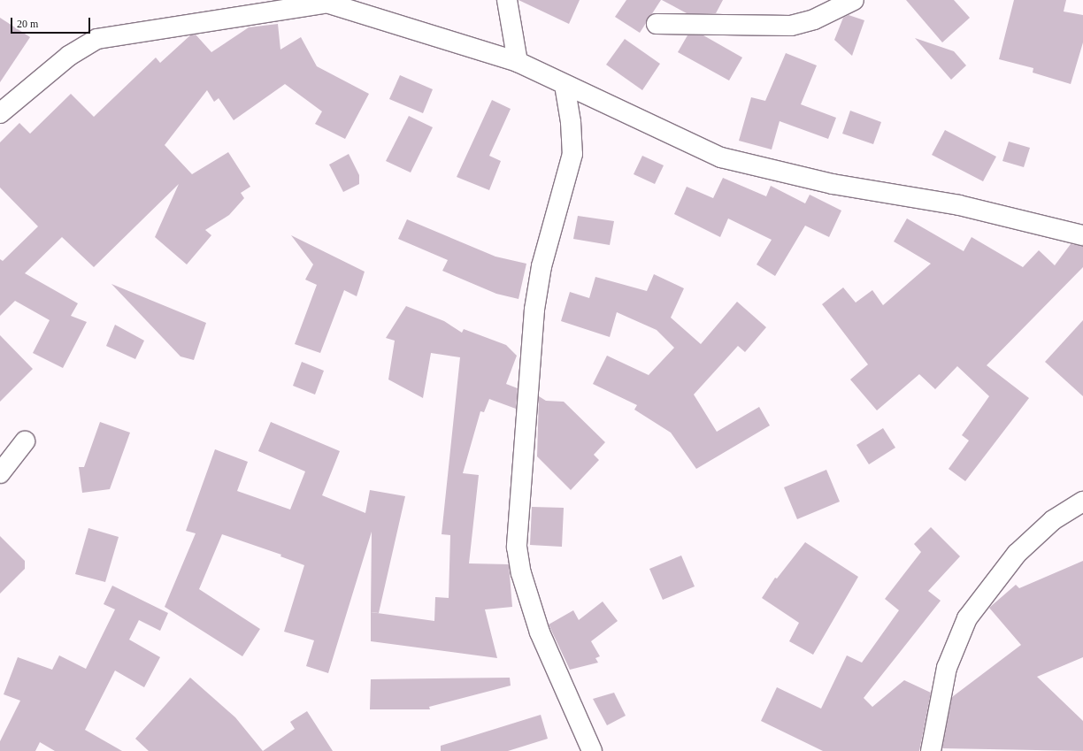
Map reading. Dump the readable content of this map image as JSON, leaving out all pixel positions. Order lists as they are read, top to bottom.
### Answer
{
  "scale_bar": "20 m"
}
